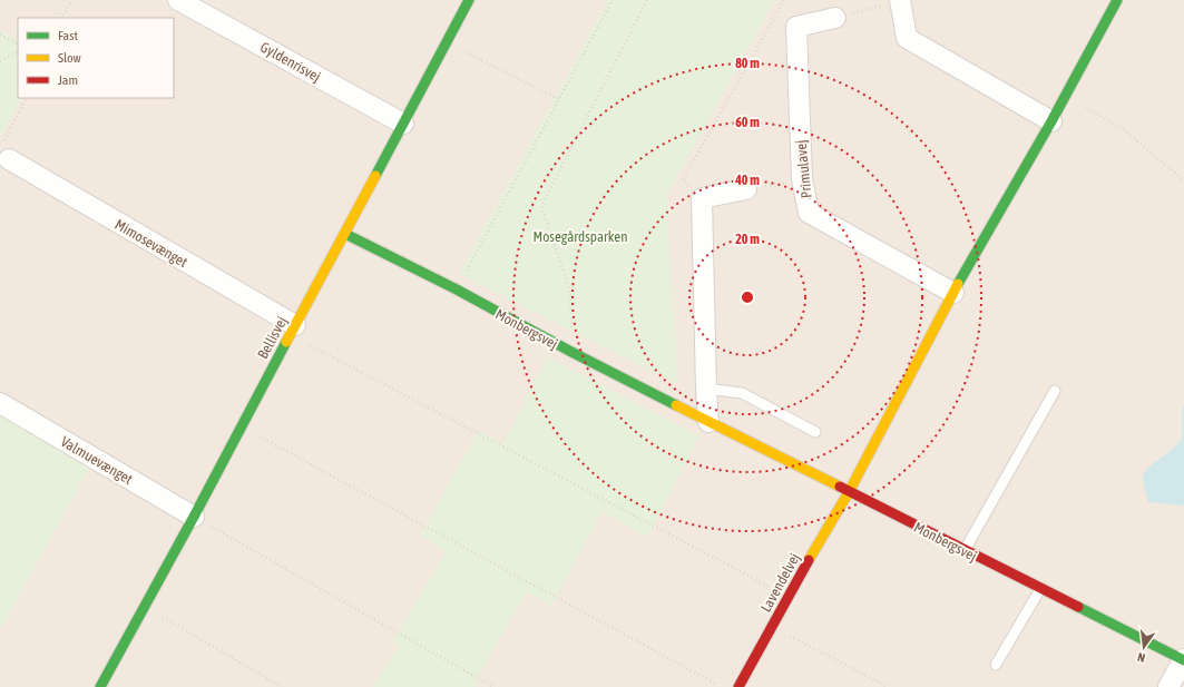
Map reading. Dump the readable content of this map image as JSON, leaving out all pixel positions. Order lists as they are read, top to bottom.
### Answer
{
  "streets": {
    "street": [
      "Gyldenrisvej",
      "Primulavej",
      "Mimosevænget",
      "Monbergsvej",
      "Bellisvej",
      "Valmuevænget",
      "Lavendelvej"
    ]
  },
  "crossings": [
    ["Gyldenrisvej", "Bellisvej"],
    ["Mimosevænget", "Bellisvej"],
    ["Monbergsvej", "Bellisvej"],
    ["Monbergsvej", "Lavendelvej"],
    ["Bellisvej", "Valmuevænget"]
  ],
  "parks": ["Mosegårdsparken"],
  "legend": ["Fast", "Slow", "Jam"],
  "north": "bottom",
  "rings": [
    "80 m",
    "60 m",
    "40 m",
    "20 m"
  ]
}
